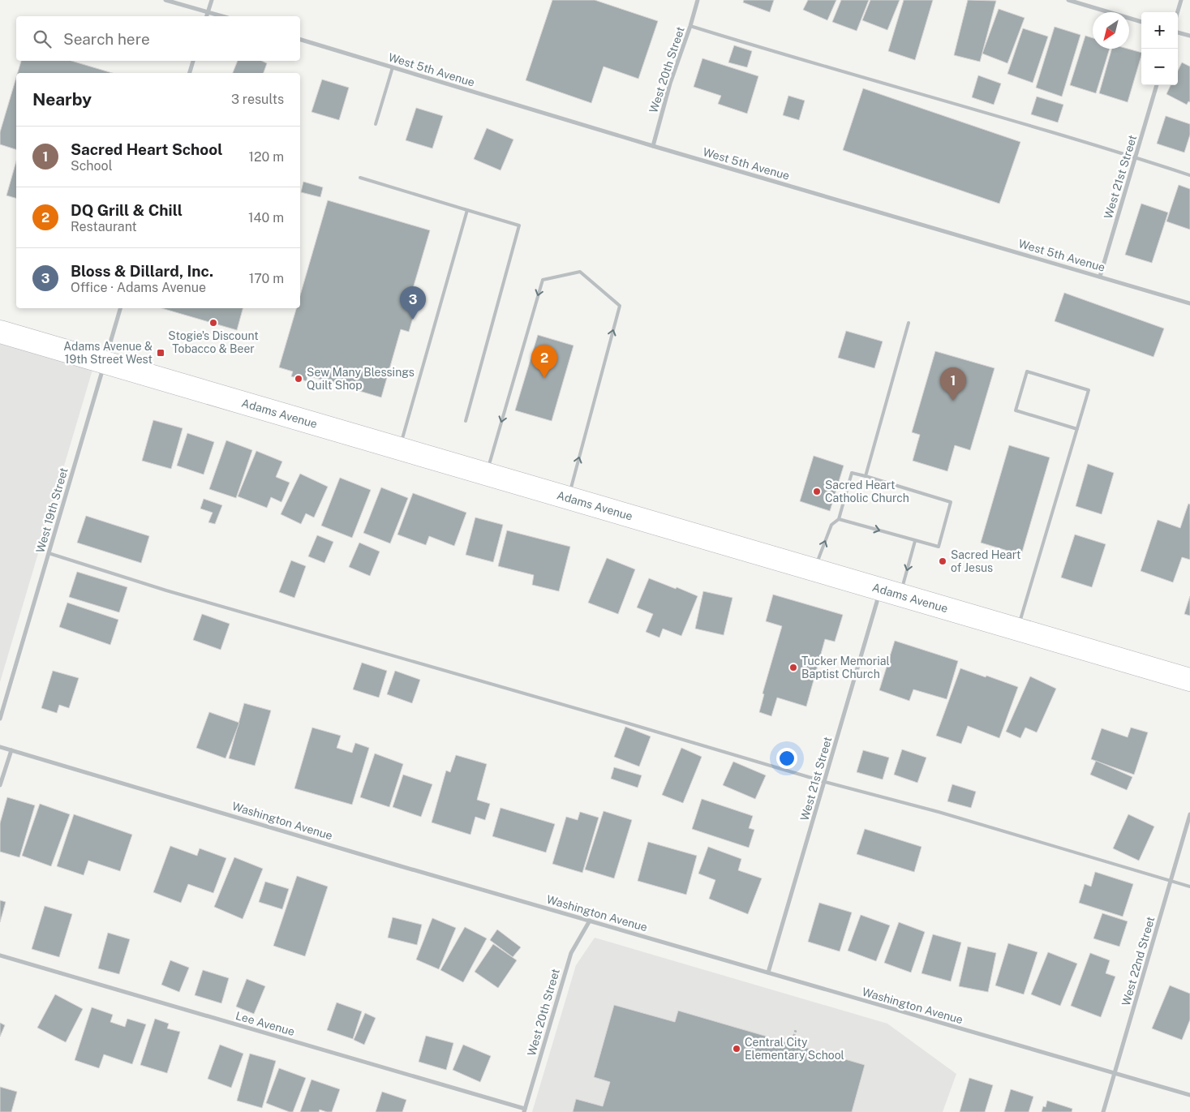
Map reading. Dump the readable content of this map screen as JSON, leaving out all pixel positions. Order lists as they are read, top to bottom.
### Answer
{
  "streets": {
    "main road": ["Adams Avenue"],
    "street": [
      "West 5th Avenue",
      "West 20th Street",
      "West 21st Street",
      "West 19th Street",
      "Washington Avenue",
      "West 22nd Street",
      "Lee Avenue"
    ]
  },
  "crossings": [
    ["West 5th Avenue", "West 20th Street"],
    ["West 5th Avenue", "West 21st Street"],
    ["West 20th Street", "Washington Avenue"],
    ["West 20th Street", "Lee Avenue"],
    ["West 21st Street", "Adams Avenue"],
    ["West 21st Street", "Washington Avenue"],
    ["Adams Avenue", "West 19th Street"],
    ["Washington Avenue", "West 22nd Street"]
  ],
  "places": {
    "other": [
      "Stogie's Discount Tobacco & Beer",
      "Sew Many Blessings Quilt Shop",
      "Sacred Heart Catholic Church",
      "Sacred Heart of Jesus",
      "Tucker Memorial Baptist Church",
      "Central City Elementary School"
    ],
    "transit": ["Adams Avenue & 19th Street West"]
  },
  "north": "bottom left",
  "page": {
    "map_buttons": ["+", "−"],
    "search": "Search here",
    "heading": ["Nearby", "3 results"],
    "list": [
      {
        "mark": "1",
        "name": "Sacred Heart School",
        "note": "School",
        "value": "120 m"
      },
      {
        "mark": "2",
        "name": "DQ Grill & Chill",
        "note": "Restaurant",
        "value": "140 m"
      },
      {
        "mark": "3",
        "name": "Bloss & Dillard, Inc.",
        "note": "Office · Adams Avenue",
        "value": "170 m"
      }
    ],
    "pins": ["3", "2", "1"]
  }
}
